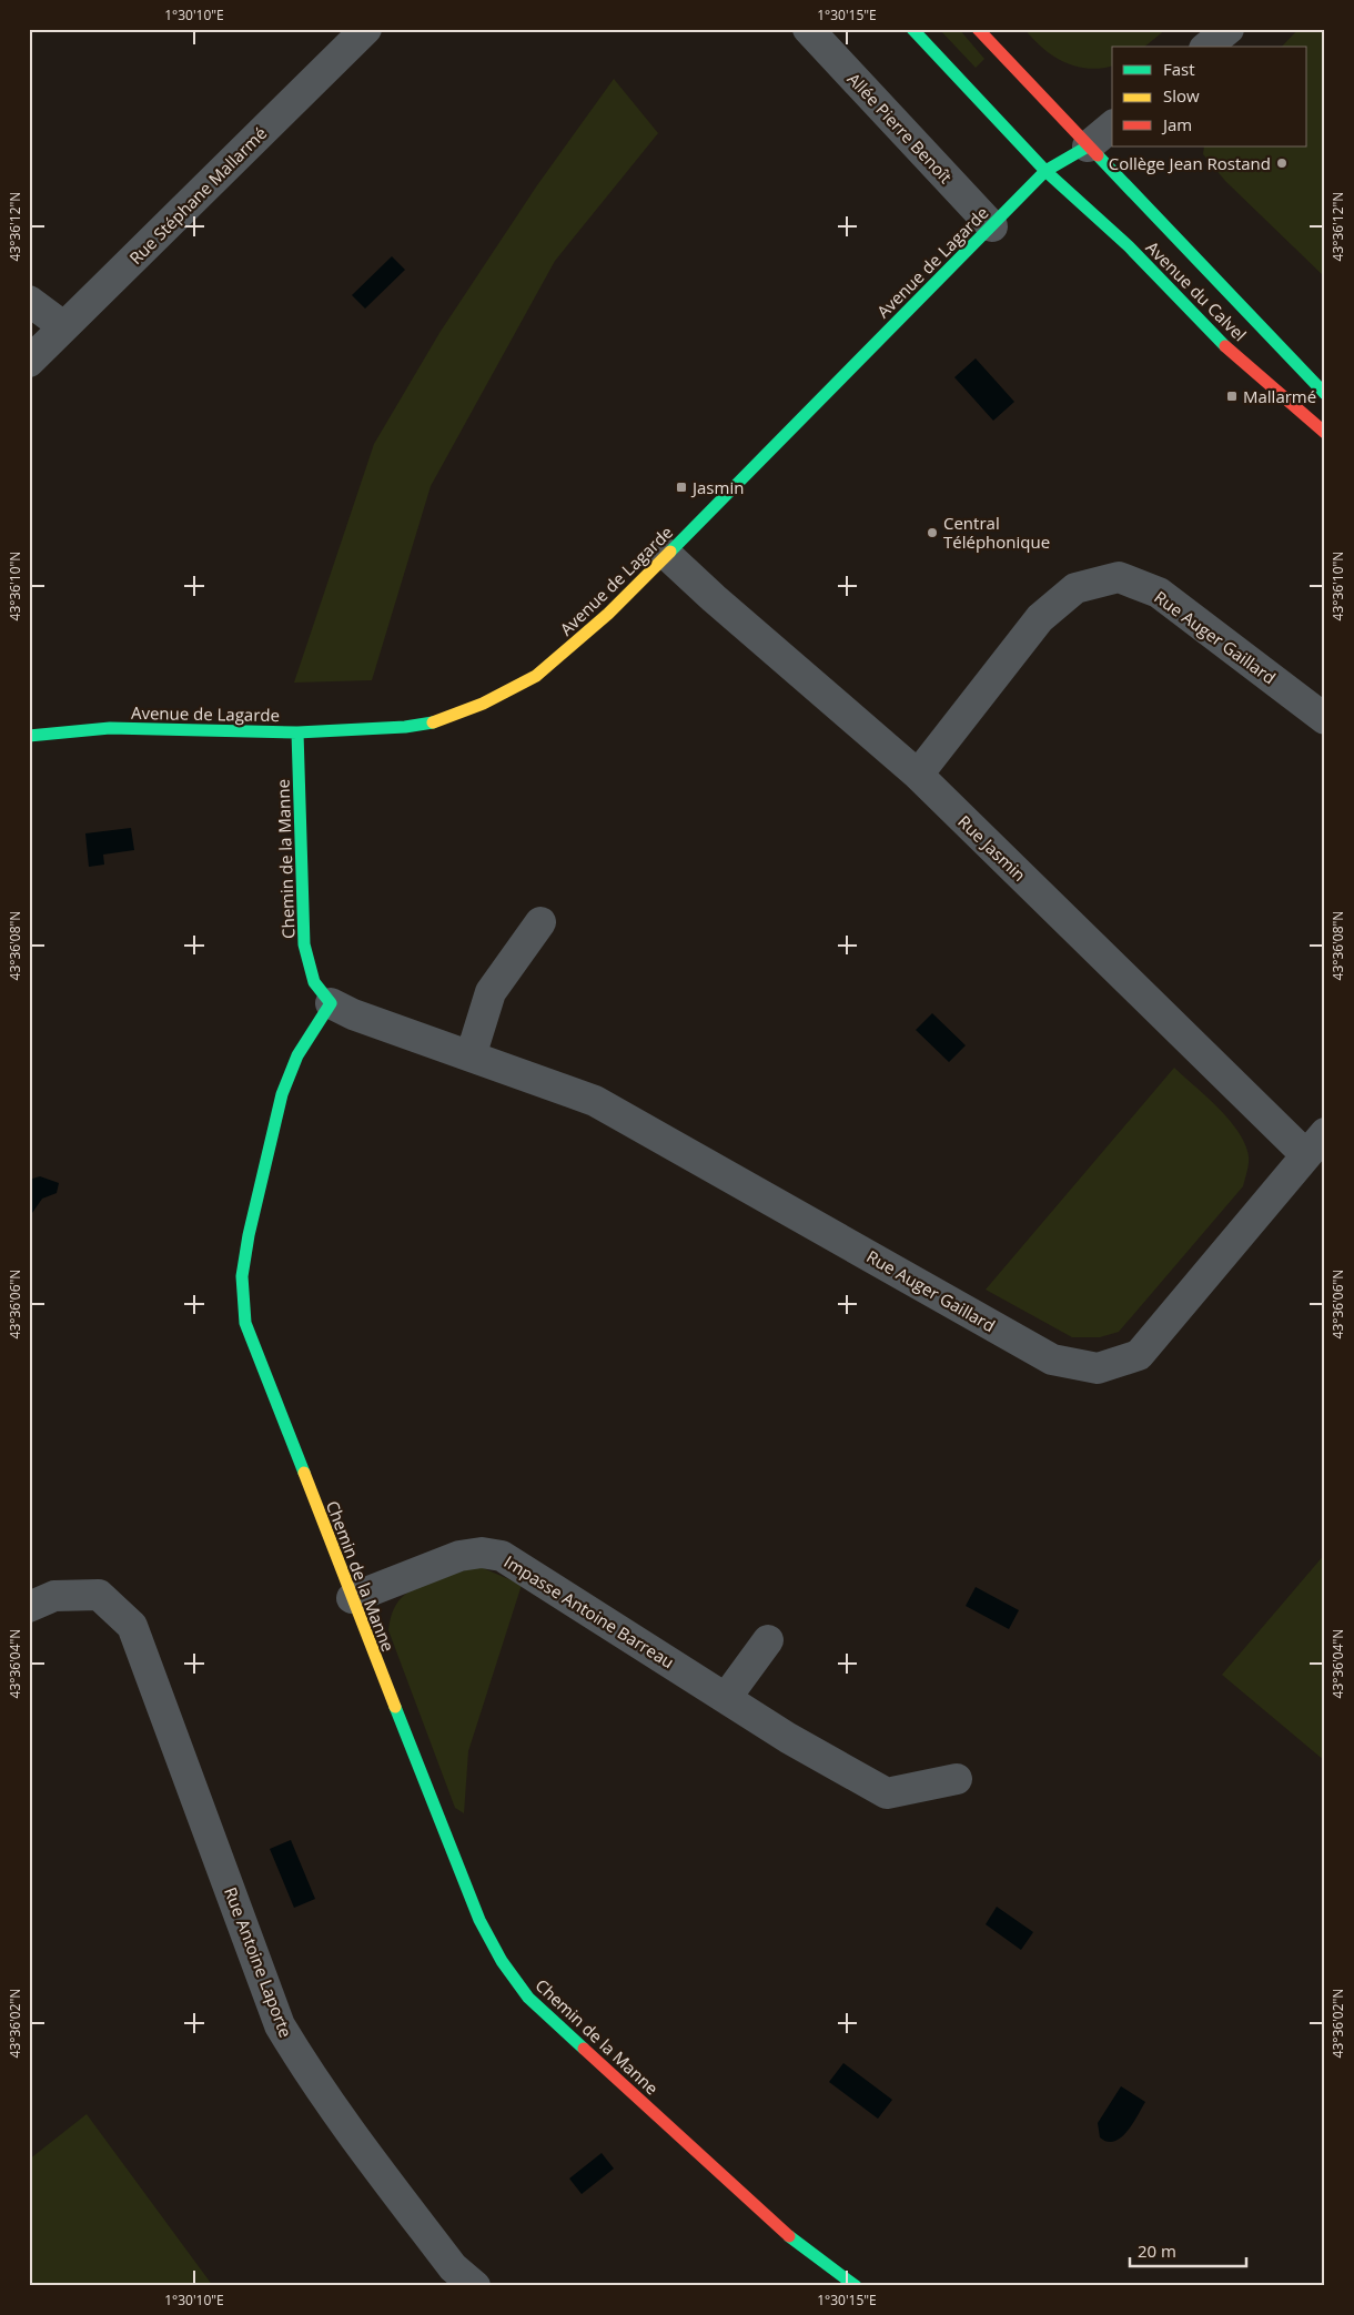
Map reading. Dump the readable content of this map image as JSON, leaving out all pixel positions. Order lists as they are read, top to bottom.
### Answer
{
  "streets": {
    "street": [
      "Allée Pierre Benoît",
      "Rue Stéphane Mallarmé",
      "Avenue de Lagarde",
      "Avenue du Calvel",
      "Rue Auger Gaillard",
      "Rue Jasmin",
      "Chemin de la Manne",
      "Impasse Antoine Barreau",
      "Rue Antoine Laporte"
    ]
  },
  "crossings": [
    ["Allée Pierre Benoît", "Avenue de Lagarde"],
    ["Avenue de Lagarde", "Avenue du Calvel"],
    ["Avenue de Lagarde", "Rue Jasmin"],
    ["Avenue de Lagarde", "Chemin de la Manne"],
    ["Rue Auger Gaillard", "Rue Jasmin"],
    ["Rue Auger Gaillard", "Chemin de la Manne"],
    ["Chemin de la Manne", "Impasse Antoine Barreau"]
  ],
  "places": {
    "other": ["Collège Jean Rostand", "Central Téléphonique"],
    "transit": ["Mallarmé", "Jasmin"]
  },
  "legend": ["Fast", "Slow", "Jam"],
  "scale_bar": "20 m",
  "coordinates": [
    "1°30'10\"E",
    "1°30'15\"E",
    "43°36'12\"N",
    "43°36'10\"N",
    "43°36'08\"N",
    "43°36'06\"N",
    "43°36'04\"N",
    "43°36'02\"N"
  ]
}
